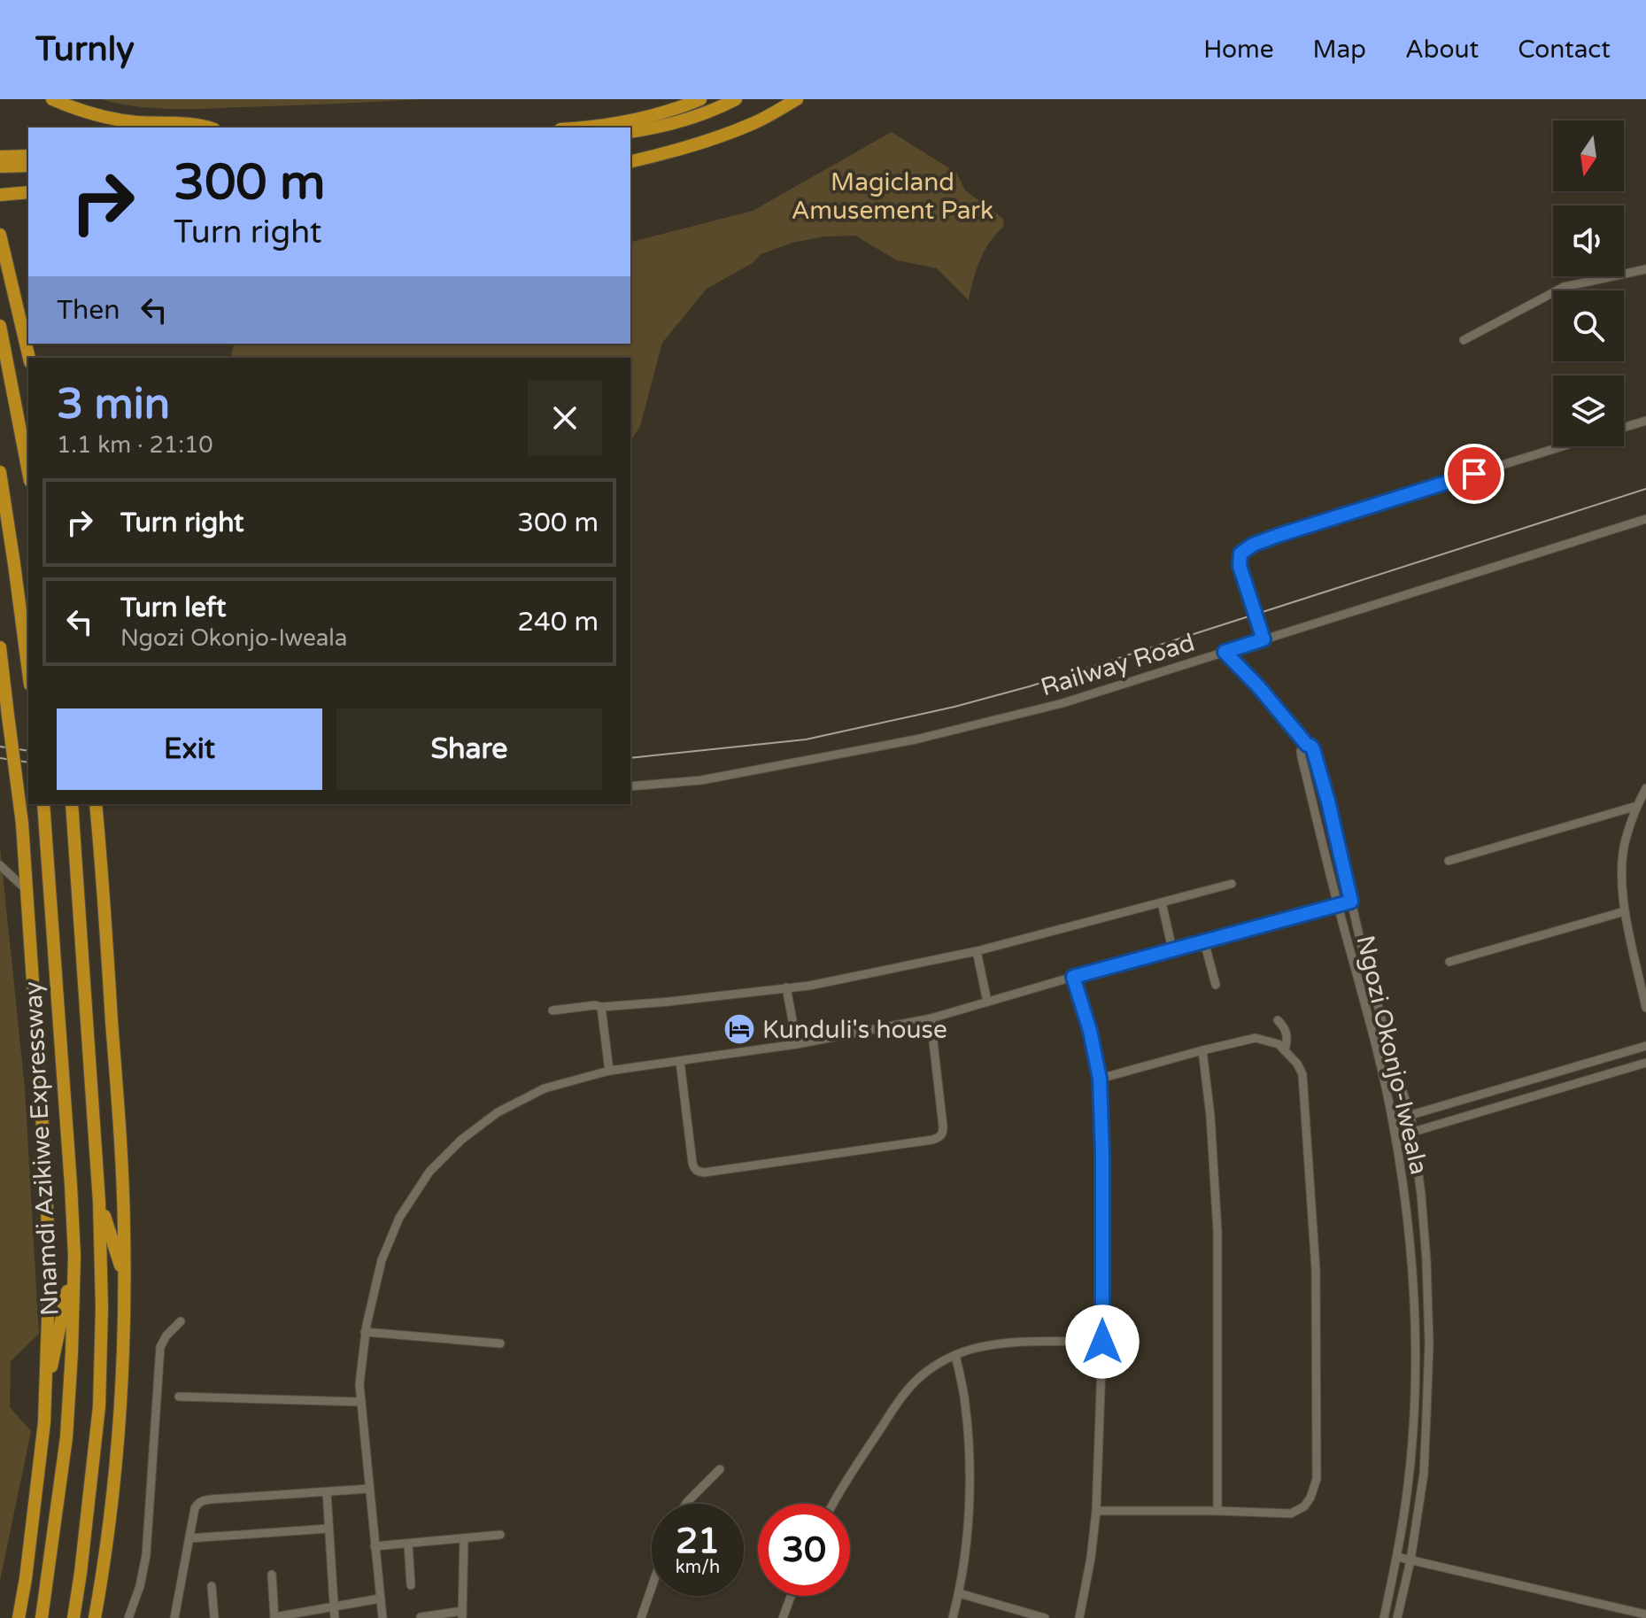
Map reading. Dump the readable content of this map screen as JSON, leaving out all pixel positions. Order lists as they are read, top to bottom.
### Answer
{
  "streets": {
    "highway": ["Nnamdi Azikiwe Expressway"],
    "street": ["Railway Road", "Ngozi Okonjo-Iweala"]
  },
  "parks": ["Magicland Amusement Park"],
  "places": {
    "hotel": ["Kunduli's house"]
  },
  "north": "bottom",
  "page": {
    "header": "Turnly",
    "nav": [
      "Home",
      "Map",
      "About",
      "Contact"
    ],
    "turn": ["300 m", "Turn right"],
    "then": "Then",
    "heading": ["3 min", "1.1 km · 21:10"],
    "list": [
      {
        "name": "Turn right",
        "value": "300 m"
      },
      {
        "name": "Turn left",
        "note": "Ngozi Okonjo-Iweala",
        "value": "240 m"
      }
    ],
    "buttons": ["Exit", "Share"],
    "speed": "21 km/h",
    "limit": "30"
  }
}
